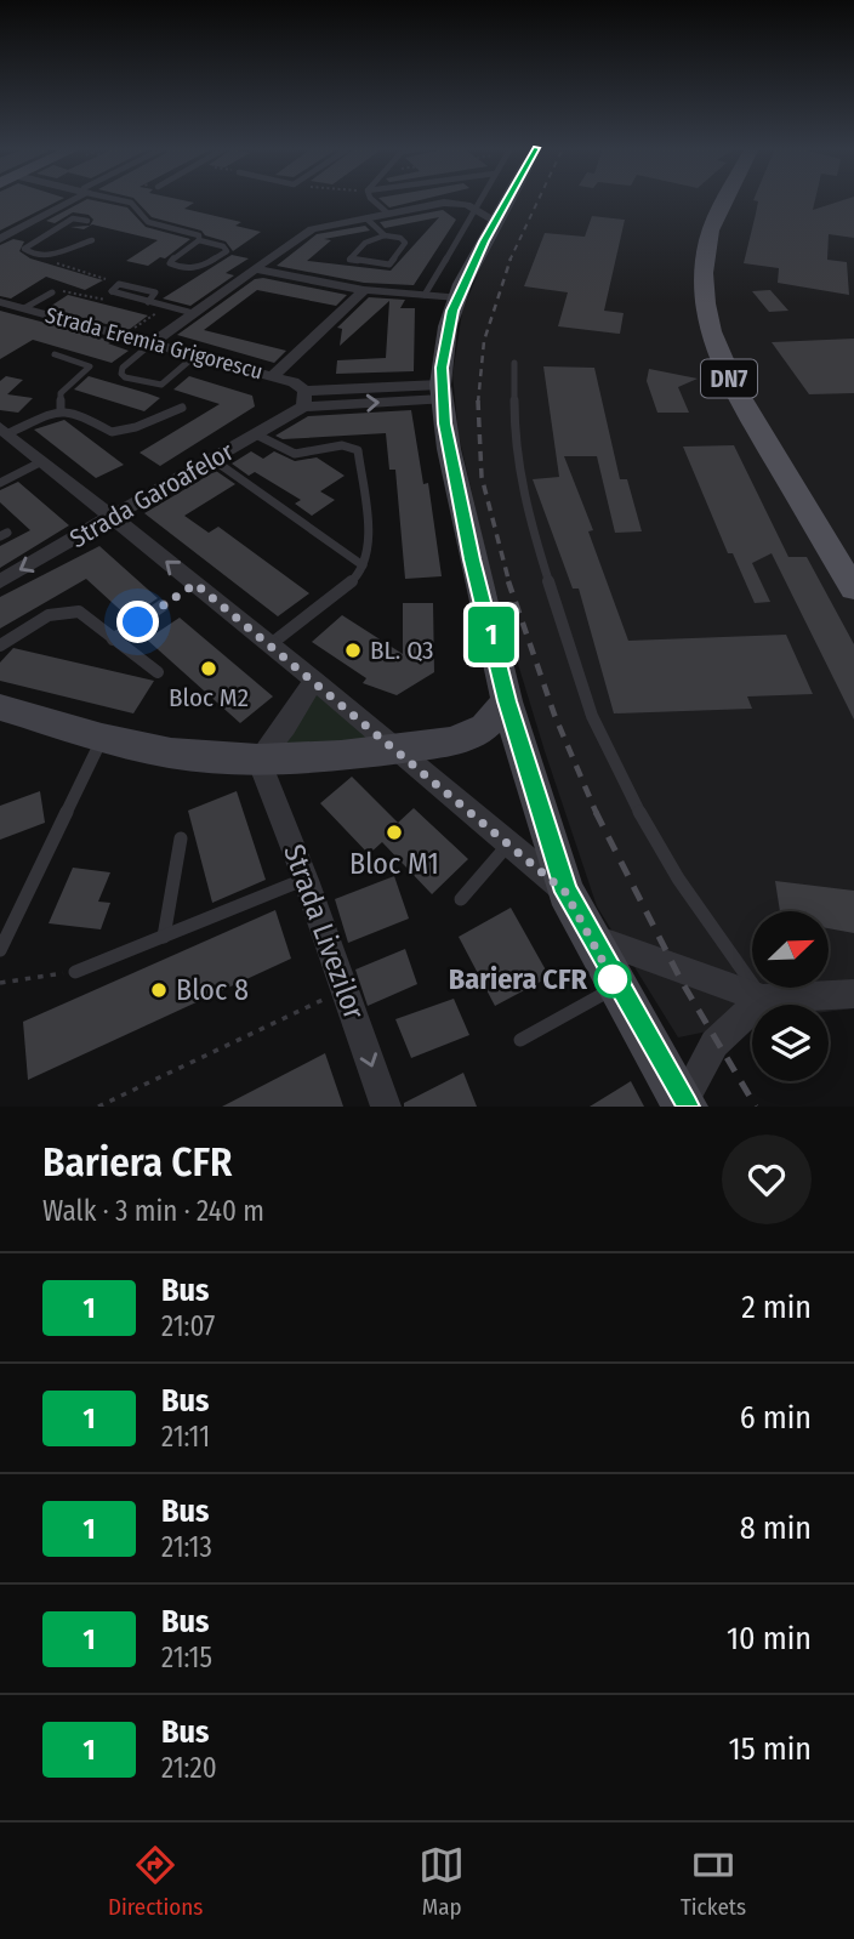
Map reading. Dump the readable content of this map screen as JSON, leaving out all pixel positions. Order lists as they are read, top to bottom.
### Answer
{
  "streets": {
    "main road": ["DN7"],
    "street": ["Strada Eremia Grigorescu", "Strada Garoafelor", "Strada Livezilor"]
  },
  "crossings": [
    ["Strada Eremia Grigorescu", "Strada Garoafelor"]
  ],
  "one_way": ["Strada Garoafelor"],
  "places": [
    "BL. Q3",
    "Bloc M2",
    "Bloc M1",
    "Bariera CFR",
    "Bloc 8"
  ],
  "lines": ["bus line 1"],
  "north": "top right",
  "page": {
    "on_map": "1",
    "heading": ["Bariera CFR", "Walk · 3 min · 240 m"],
    "list": [
      {
        "mark": "1",
        "name": "Bus",
        "note": "21:07",
        "value": "2 min"
      },
      {
        "mark": "1",
        "name": "Bus",
        "note": "21:11",
        "value": "6 min"
      },
      {
        "mark": "1",
        "name": "Bus",
        "note": "21:13",
        "value": "8 min"
      },
      {
        "mark": "1",
        "name": "Bus",
        "note": "21:15",
        "value": "10 min"
      },
      {
        "mark": "1",
        "name": "Bus",
        "note": "21:20",
        "value": "15 min"
      }
    ],
    "tabs": ["Directions", "Map", "Tickets"]
  }
}
